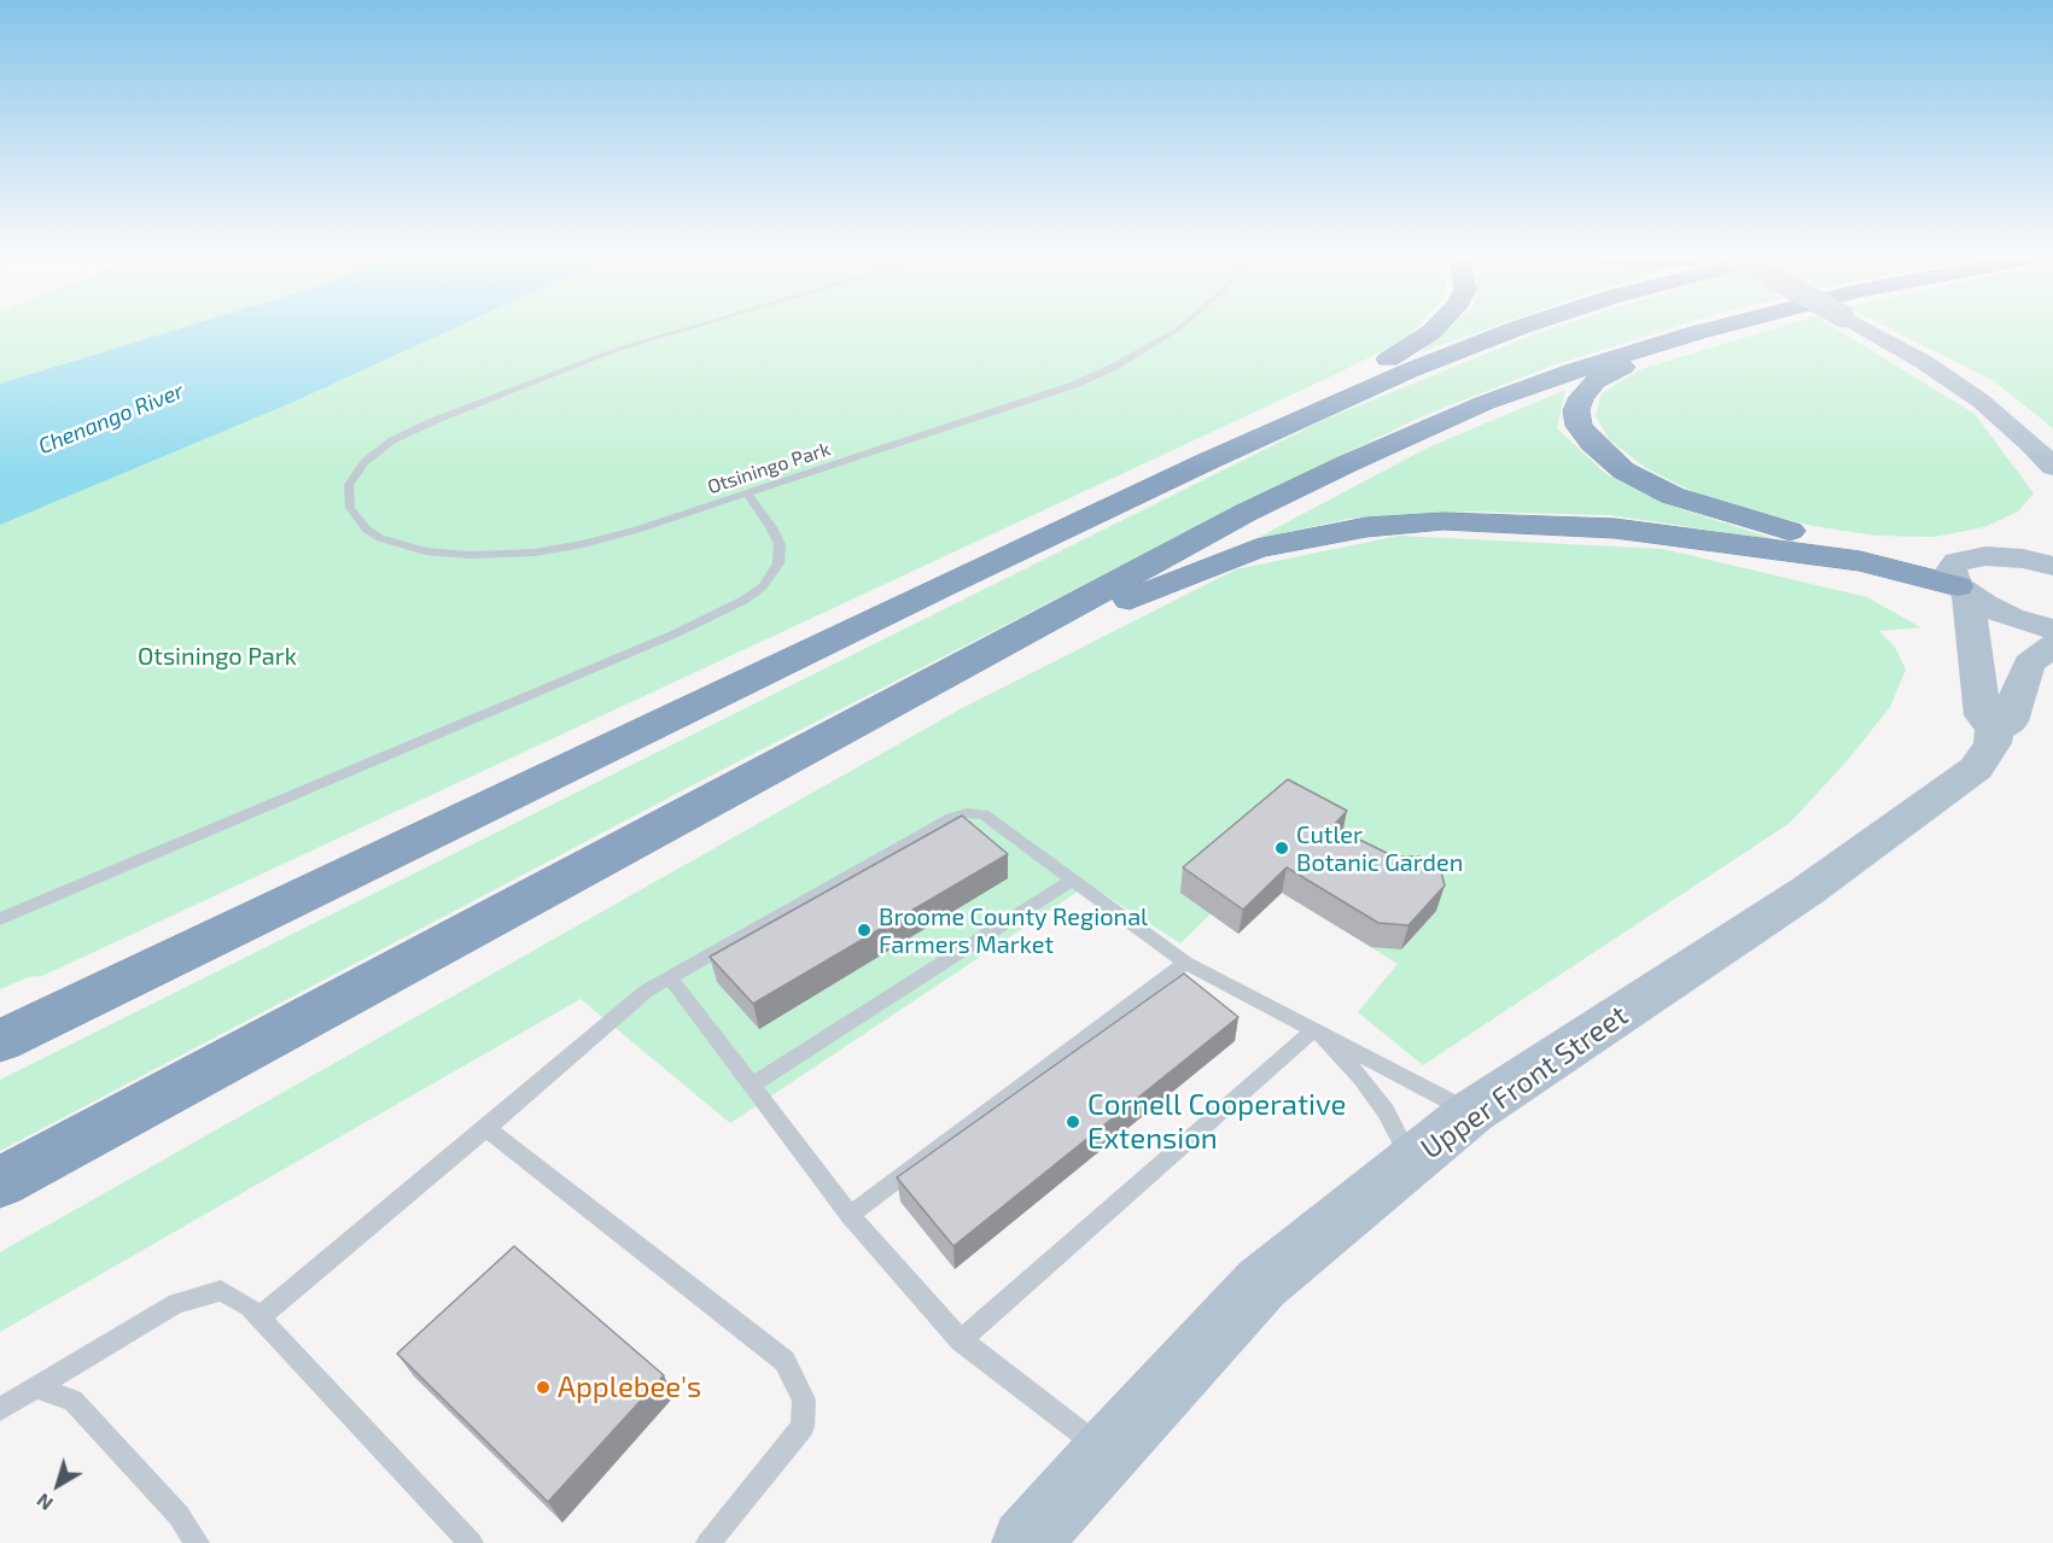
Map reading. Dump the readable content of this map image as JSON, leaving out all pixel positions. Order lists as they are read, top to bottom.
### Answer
{
  "streets": {
    "main road": ["Upper Front Street"],
    "lane": ["Otsiningo Park"]
  },
  "water": ["Chenango River"],
  "parks": ["Otsiningo Park"],
  "places": [
    "Cutler Botanic Garden",
    "Broome County Regional Farmers Market",
    "Cornell Cooperative Extension",
    "Applebee's"
  ],
  "north": "bottom left"
}
